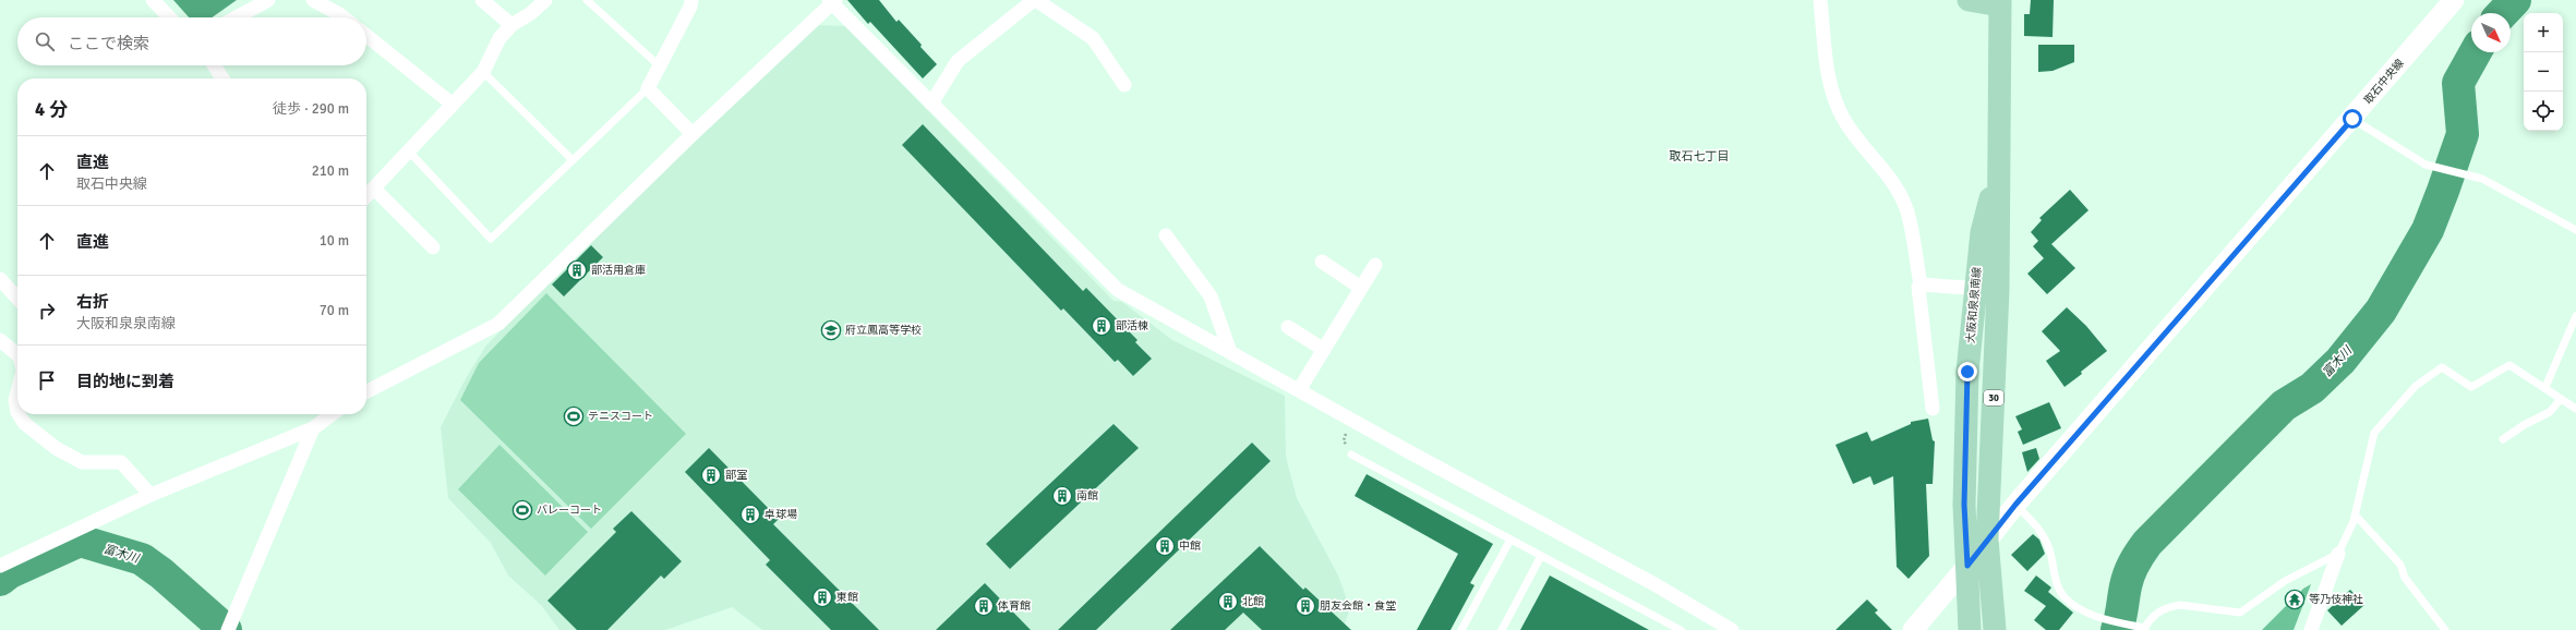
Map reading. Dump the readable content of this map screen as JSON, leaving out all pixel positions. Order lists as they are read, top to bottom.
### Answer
{
  "streets": {
    "main road": ["大阪和泉泉南線", "30"],
    "street": ["取石中央線"]
  },
  "crossings": [
    ["取石中央線", "大阪和泉泉南線"]
  ],
  "districts": ["取石七丁目"],
  "water": ["富木川"],
  "places": {
    "building": [
      "部活用倉庫",
      "部活棟",
      "部室",
      "南館",
      "卓球場",
      "中館",
      "東館",
      "北館",
      "体育館",
      "朋友会館・食堂"
    ],
    "school or university": ["府立鳳高等学校"],
    "sports": ["テニスコート", "バレーコート"],
    "temple": ["等乃伎神社"]
  },
  "north": "bottom right",
  "page": {
    "map_buttons": ["+", "−"],
    "search": "ここで検索",
    "heading": ["4 分", "徒歩 · 290 m"],
    "list": [
      ["直進", "取石中央線", "210 m"],
      ["直進", "10 m"],
      ["右折", "大阪和泉泉南線", "70 m"],
      "目的地に到着"
    ]
  }
}
